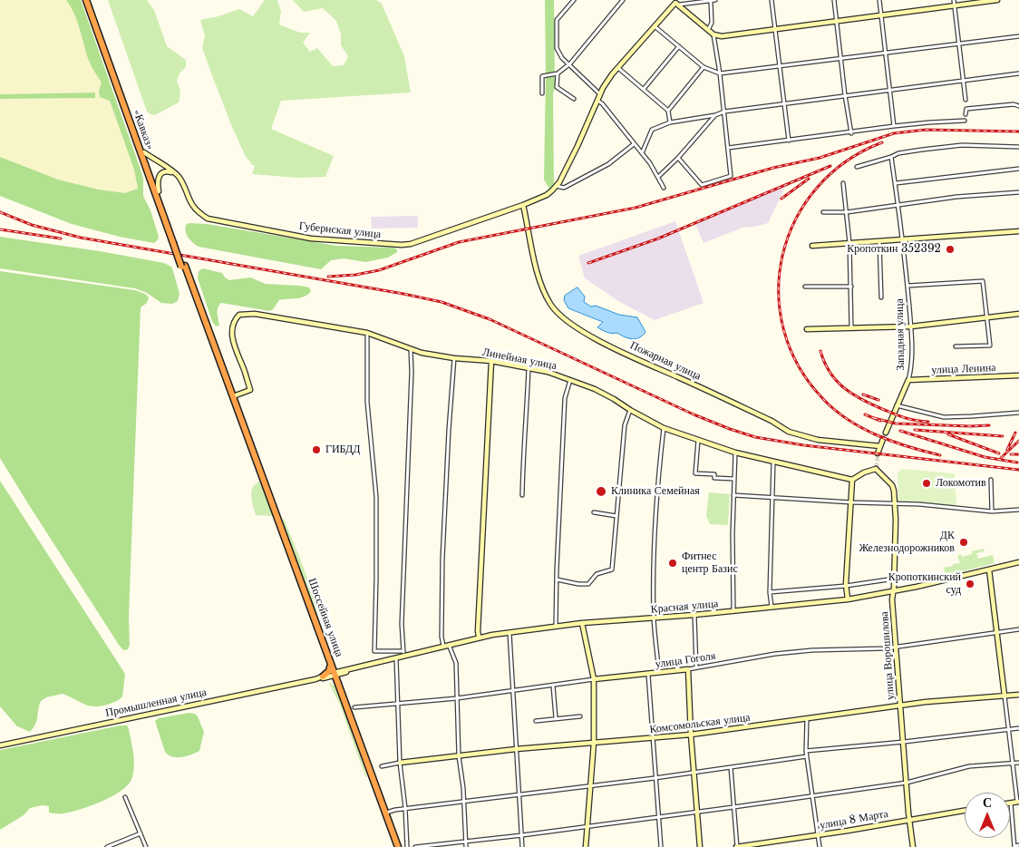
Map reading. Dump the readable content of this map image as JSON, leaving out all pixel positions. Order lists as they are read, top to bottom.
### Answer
{
  "streets": {
    "highway": ["«Кавказ»", "Шоссейная улица"],
    "street": [
      "Губернская улица",
      "Западная улица",
      "Линейная улица",
      "Пожарная улица",
      "улица Ленина",
      "Красная улица",
      "улица Ворошилова",
      "улица Гоголя",
      "Промышленная улица",
      "Комсомольская улица",
      "улица 8 Марта"
    ]
  },
  "crossings": [
    ["«Кавказ»", "Шоссейная улица"],
    ["Губернская улица", "Пожарная улица"],
    ["Западная улица", "улица Ленина"],
    ["Линейная улица", "Шоссейная улица"],
    ["Линейная улица", "улица Ворошилова"],
    ["Красная улица", "Шоссейная улица"],
    ["Красная улица", "улица Ворошилова"],
    ["Красная улица", "Промышленная улица"],
    ["улица Ворошилова", "улица Гоголя"],
    ["улица Ворошилова", "Комсомольская улица"],
    ["улица Ворошилова", "улица 8 Марта"]
  ],
  "places": [
    "Кропоткин 352392",
    "ГИБДД",
    "Локомотив",
    "Клиника Семейная",
    "ДК Железнодорожников",
    "Фитнес центр Базис",
    "Кропоткинский суд"
  ],
  "north": "top"
}
